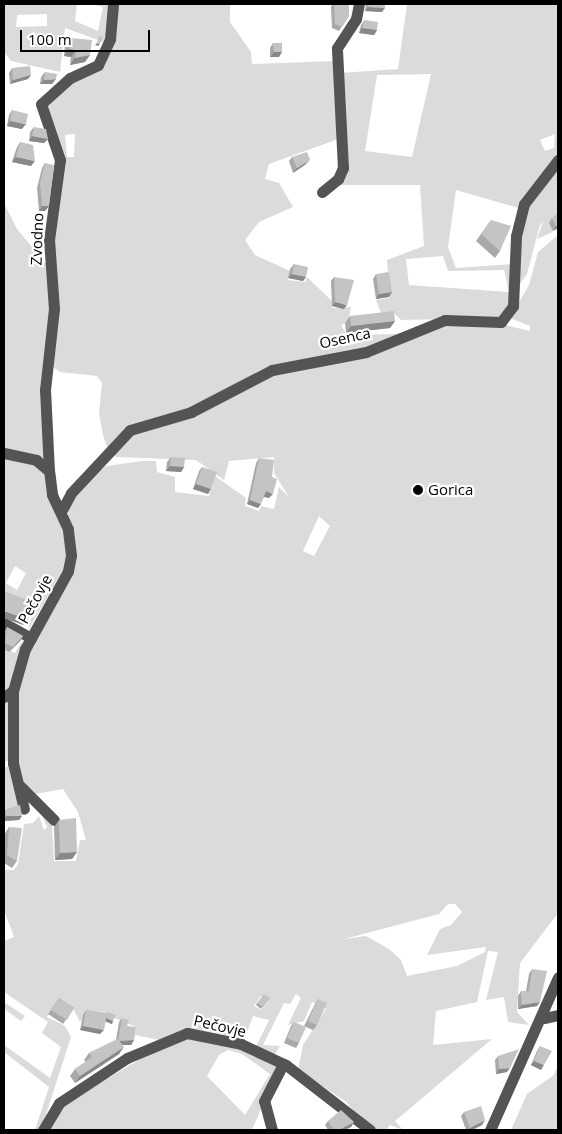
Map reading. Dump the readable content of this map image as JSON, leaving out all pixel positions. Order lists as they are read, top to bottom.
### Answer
{
  "streets": {
    "street": ["Zvodno", "Osenca", "Pečovje"]
  },
  "crossings": [
    ["Zvodno", "Osenca"],
    ["Zvodno", "Pečovje"],
    ["Osenca", "Pečovje"]
  ],
  "places": ["Gorica"],
  "scale_bar": "100 m"
}
